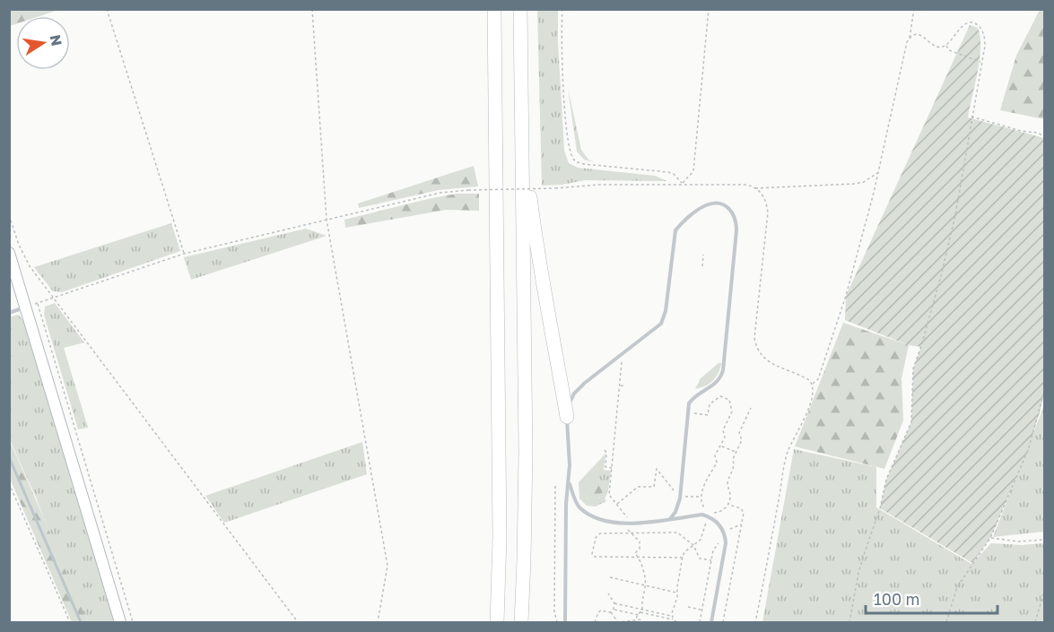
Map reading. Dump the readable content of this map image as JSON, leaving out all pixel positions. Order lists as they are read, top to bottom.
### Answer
{
  "scale_bar": "100 m",
  "north": "right"
}
